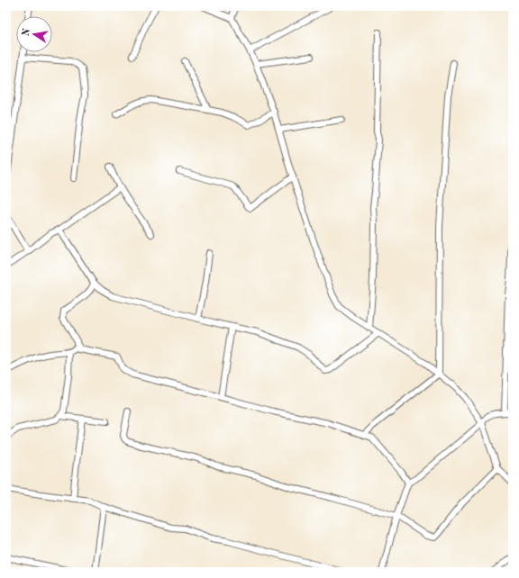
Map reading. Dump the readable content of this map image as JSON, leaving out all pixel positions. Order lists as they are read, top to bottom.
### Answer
{
  "north": "left"
}
